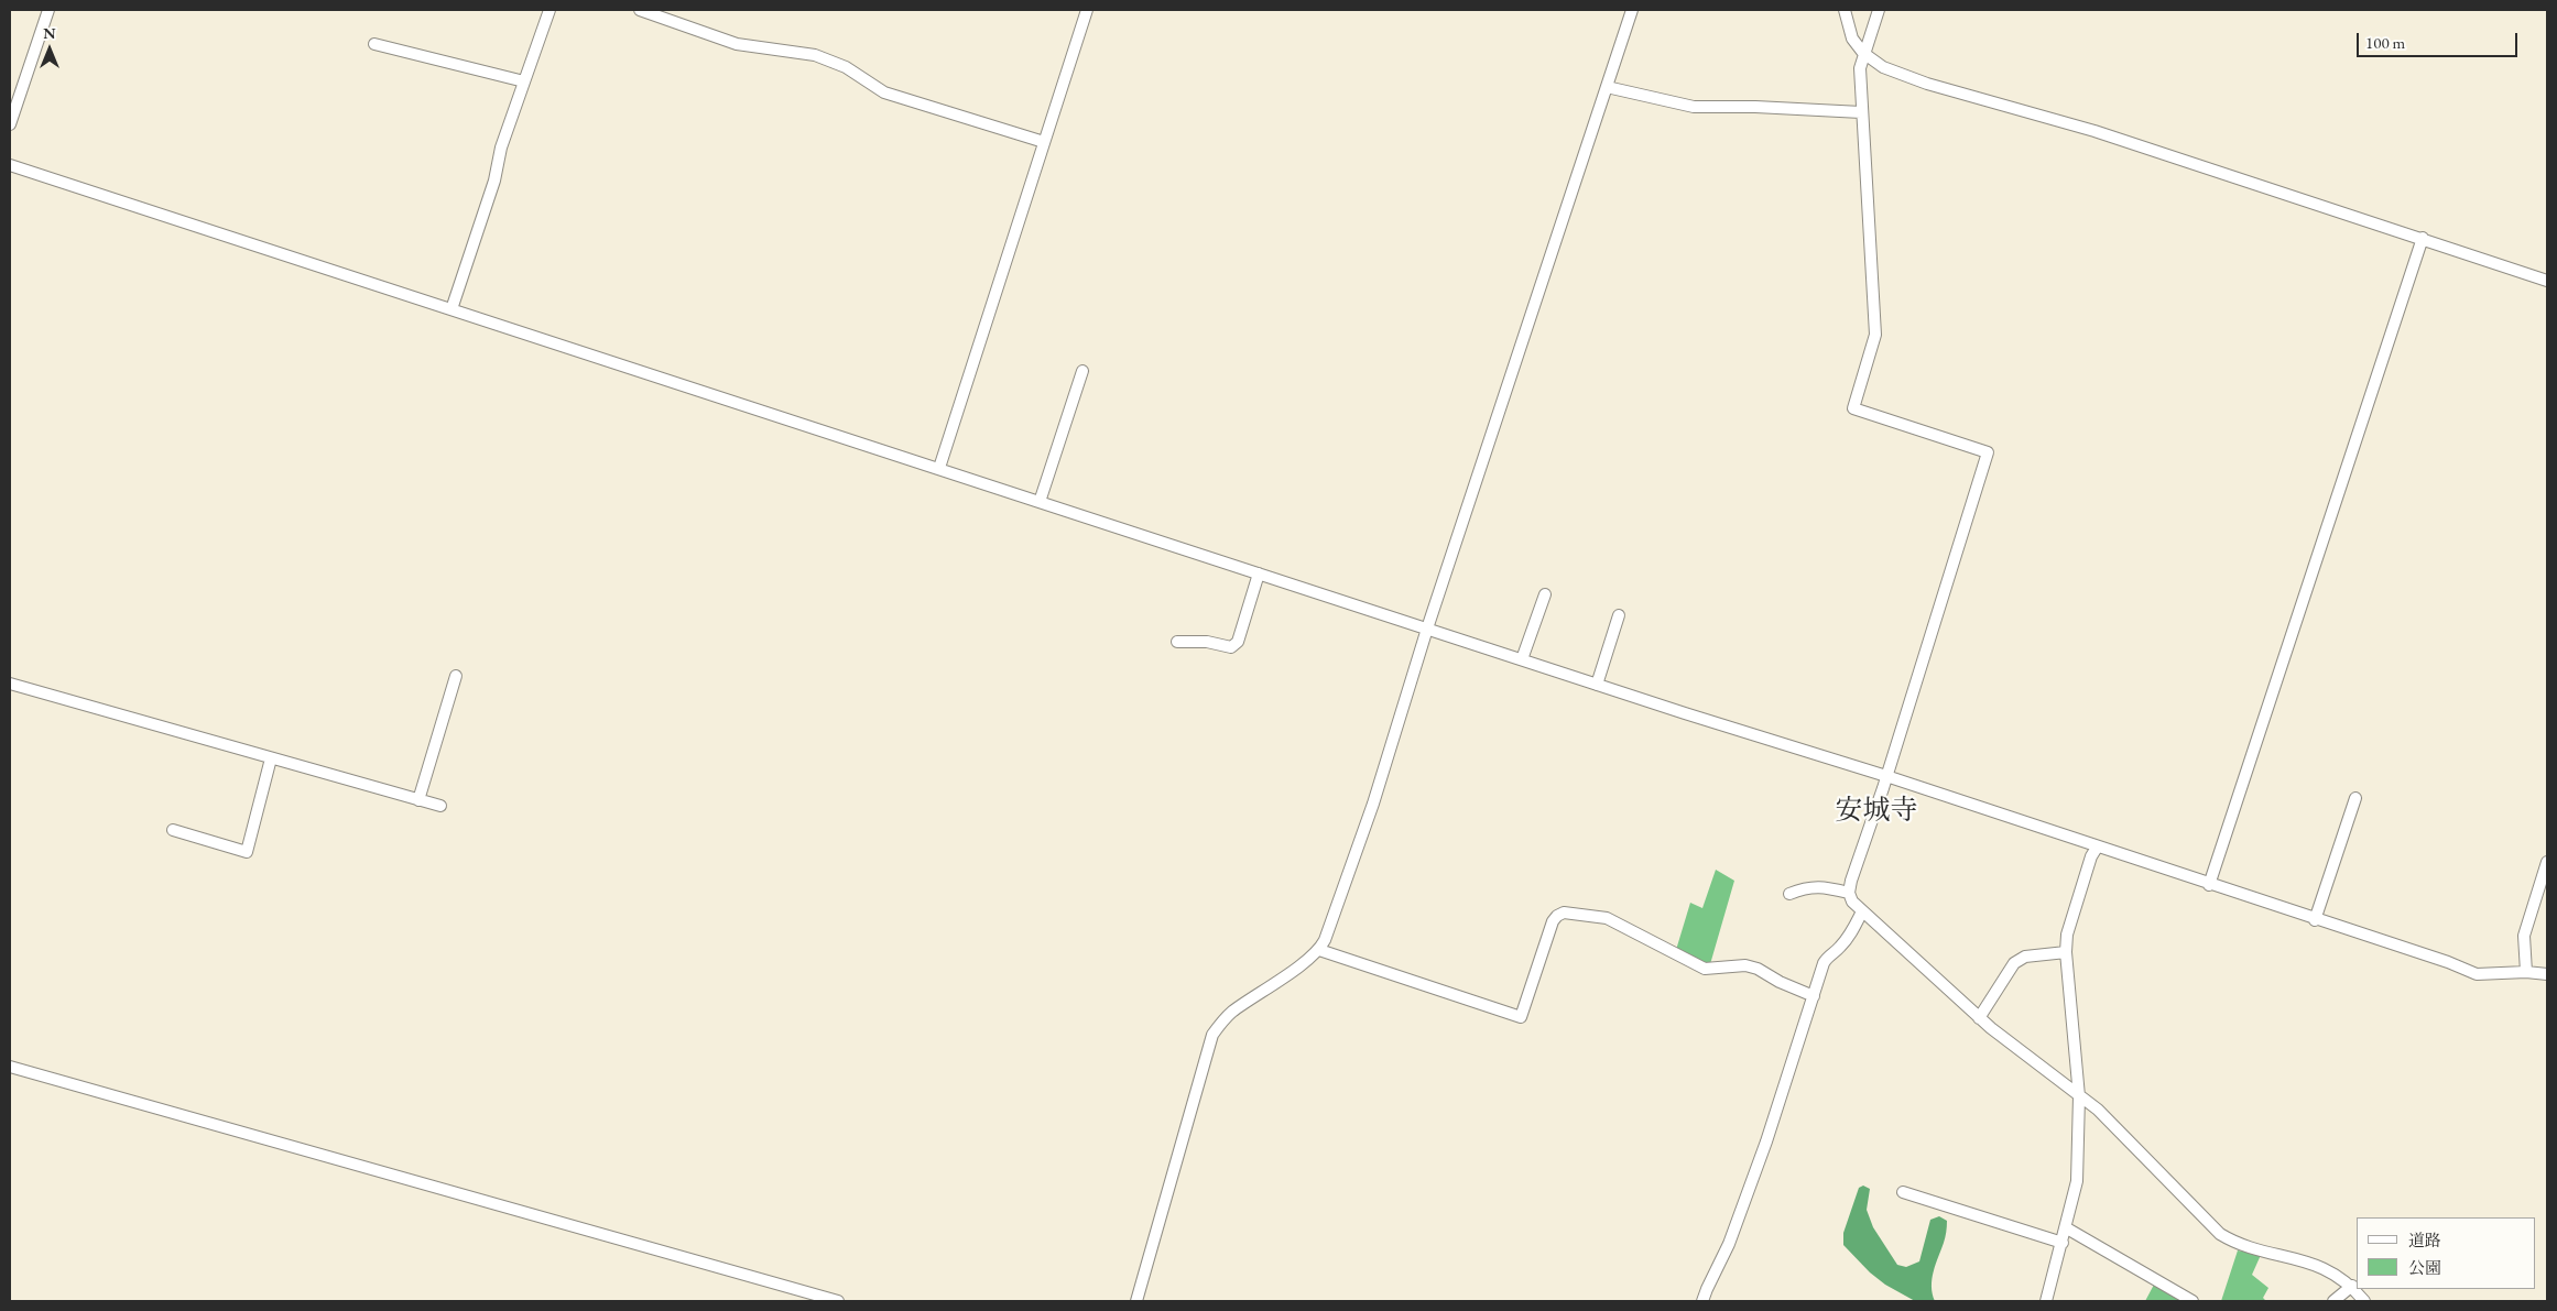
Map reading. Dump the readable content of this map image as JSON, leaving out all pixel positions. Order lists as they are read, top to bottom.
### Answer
{
  "districts": ["安城寺"],
  "legend": ["道路", "公園"],
  "scale_bar": "100 m",
  "north": "top"
}
